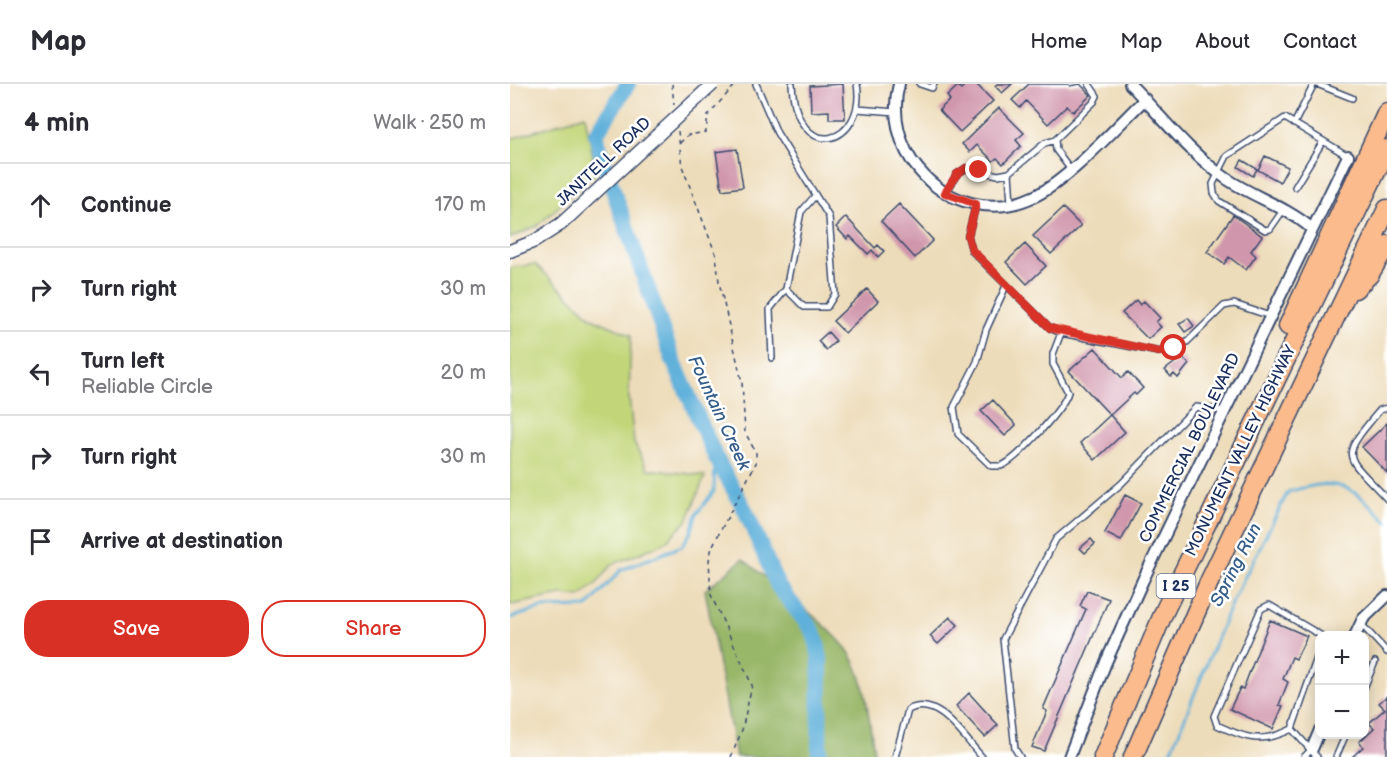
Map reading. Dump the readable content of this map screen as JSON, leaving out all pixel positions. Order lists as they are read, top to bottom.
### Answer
{
  "streets": {
    "highway": ["MONUMENT VALLEY HIGHWAY", "I 25"],
    "street": ["JANITELL ROAD", "COMMERCIAL BOULEVARD"]
  },
  "water": ["Fountain Creek", "Spring Run"],
  "page": {
    "header": "Map",
    "nav": [
      "Home",
      "Map",
      "About",
      "Contact"
    ],
    "heading": ["4 min", "Walk · 250 m"],
    "list": [
      ["Continue", "170 m"],
      ["Turn right", "30 m"],
      ["Turn left", "Reliable Circle", "20 m"],
      ["Turn right", "30 m"],
      "Arrive at destination"
    ],
    "buttons": ["Save", "Share"],
    "map_buttons": ["+", "−"]
  }
}
